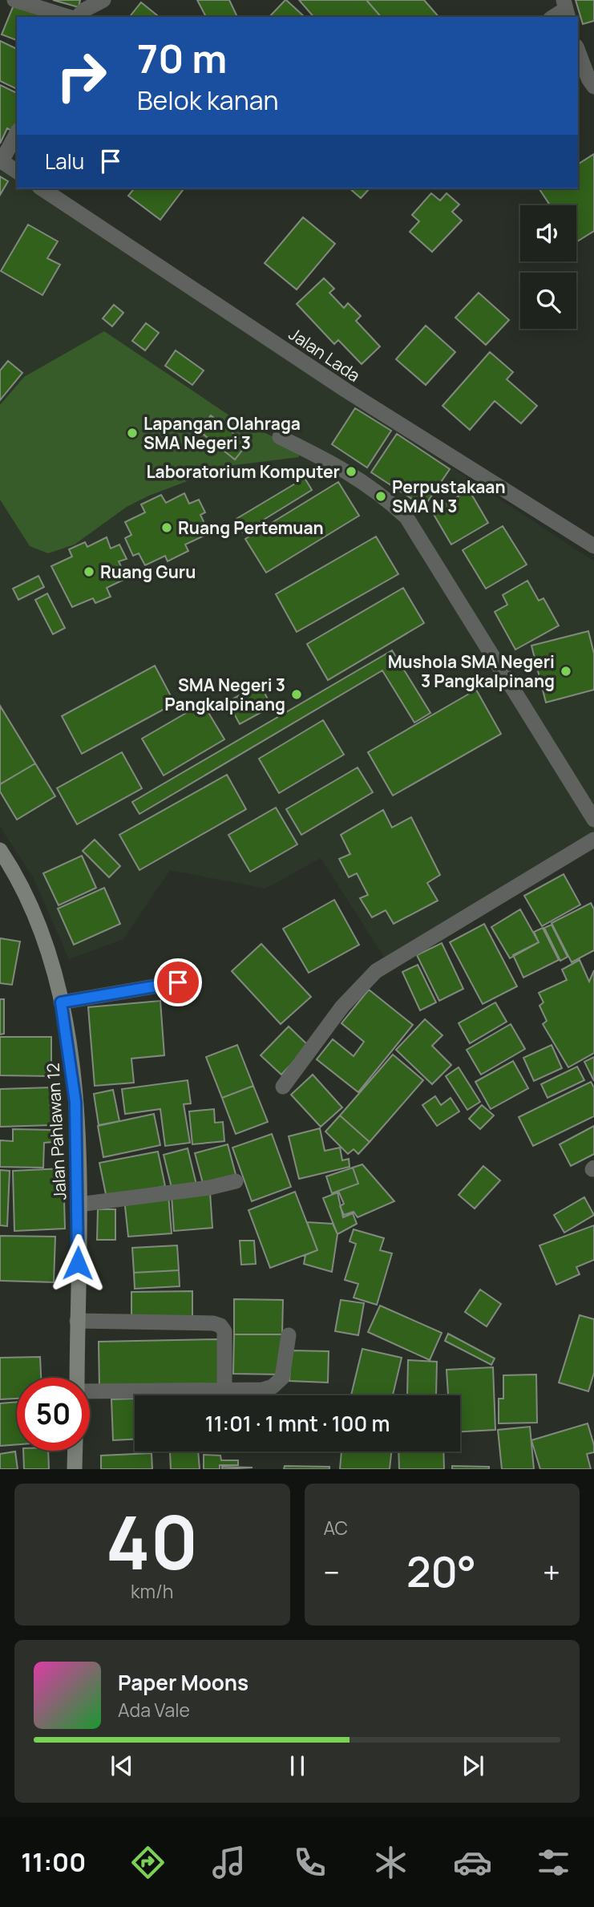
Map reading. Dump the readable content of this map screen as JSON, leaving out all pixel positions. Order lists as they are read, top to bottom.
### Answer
{
  "streets": {
    "main road": ["Jalan Pahlawan 12"],
    "street": ["Jalan Lada"]
  },
  "places": [
    "Lapangan Olahraga SMA Negeri 3",
    "Laboratorium Komputer",
    "Perpustakaan SMA N 3",
    "Ruang Pertemuan",
    "Ruang Guru",
    "Mushola SMA Negeri 3 Pangkalpinang",
    "SMA Negeri 3 Pangkalpinang"
  ],
  "page": {
    "turn": ["70 m", "Belok kanan"],
    "then": "Lalu",
    "limit": "50",
    "trip": "11:01 · 1 mnt · 100 m",
    "tile": [
      ["40", "km/h"],
      "AC"
    ],
    "heat": ["−", "20°", "+"],
    "song": ["Paper Moons", "Ada Vale"],
    "tabs": "11:00"
  }
}
